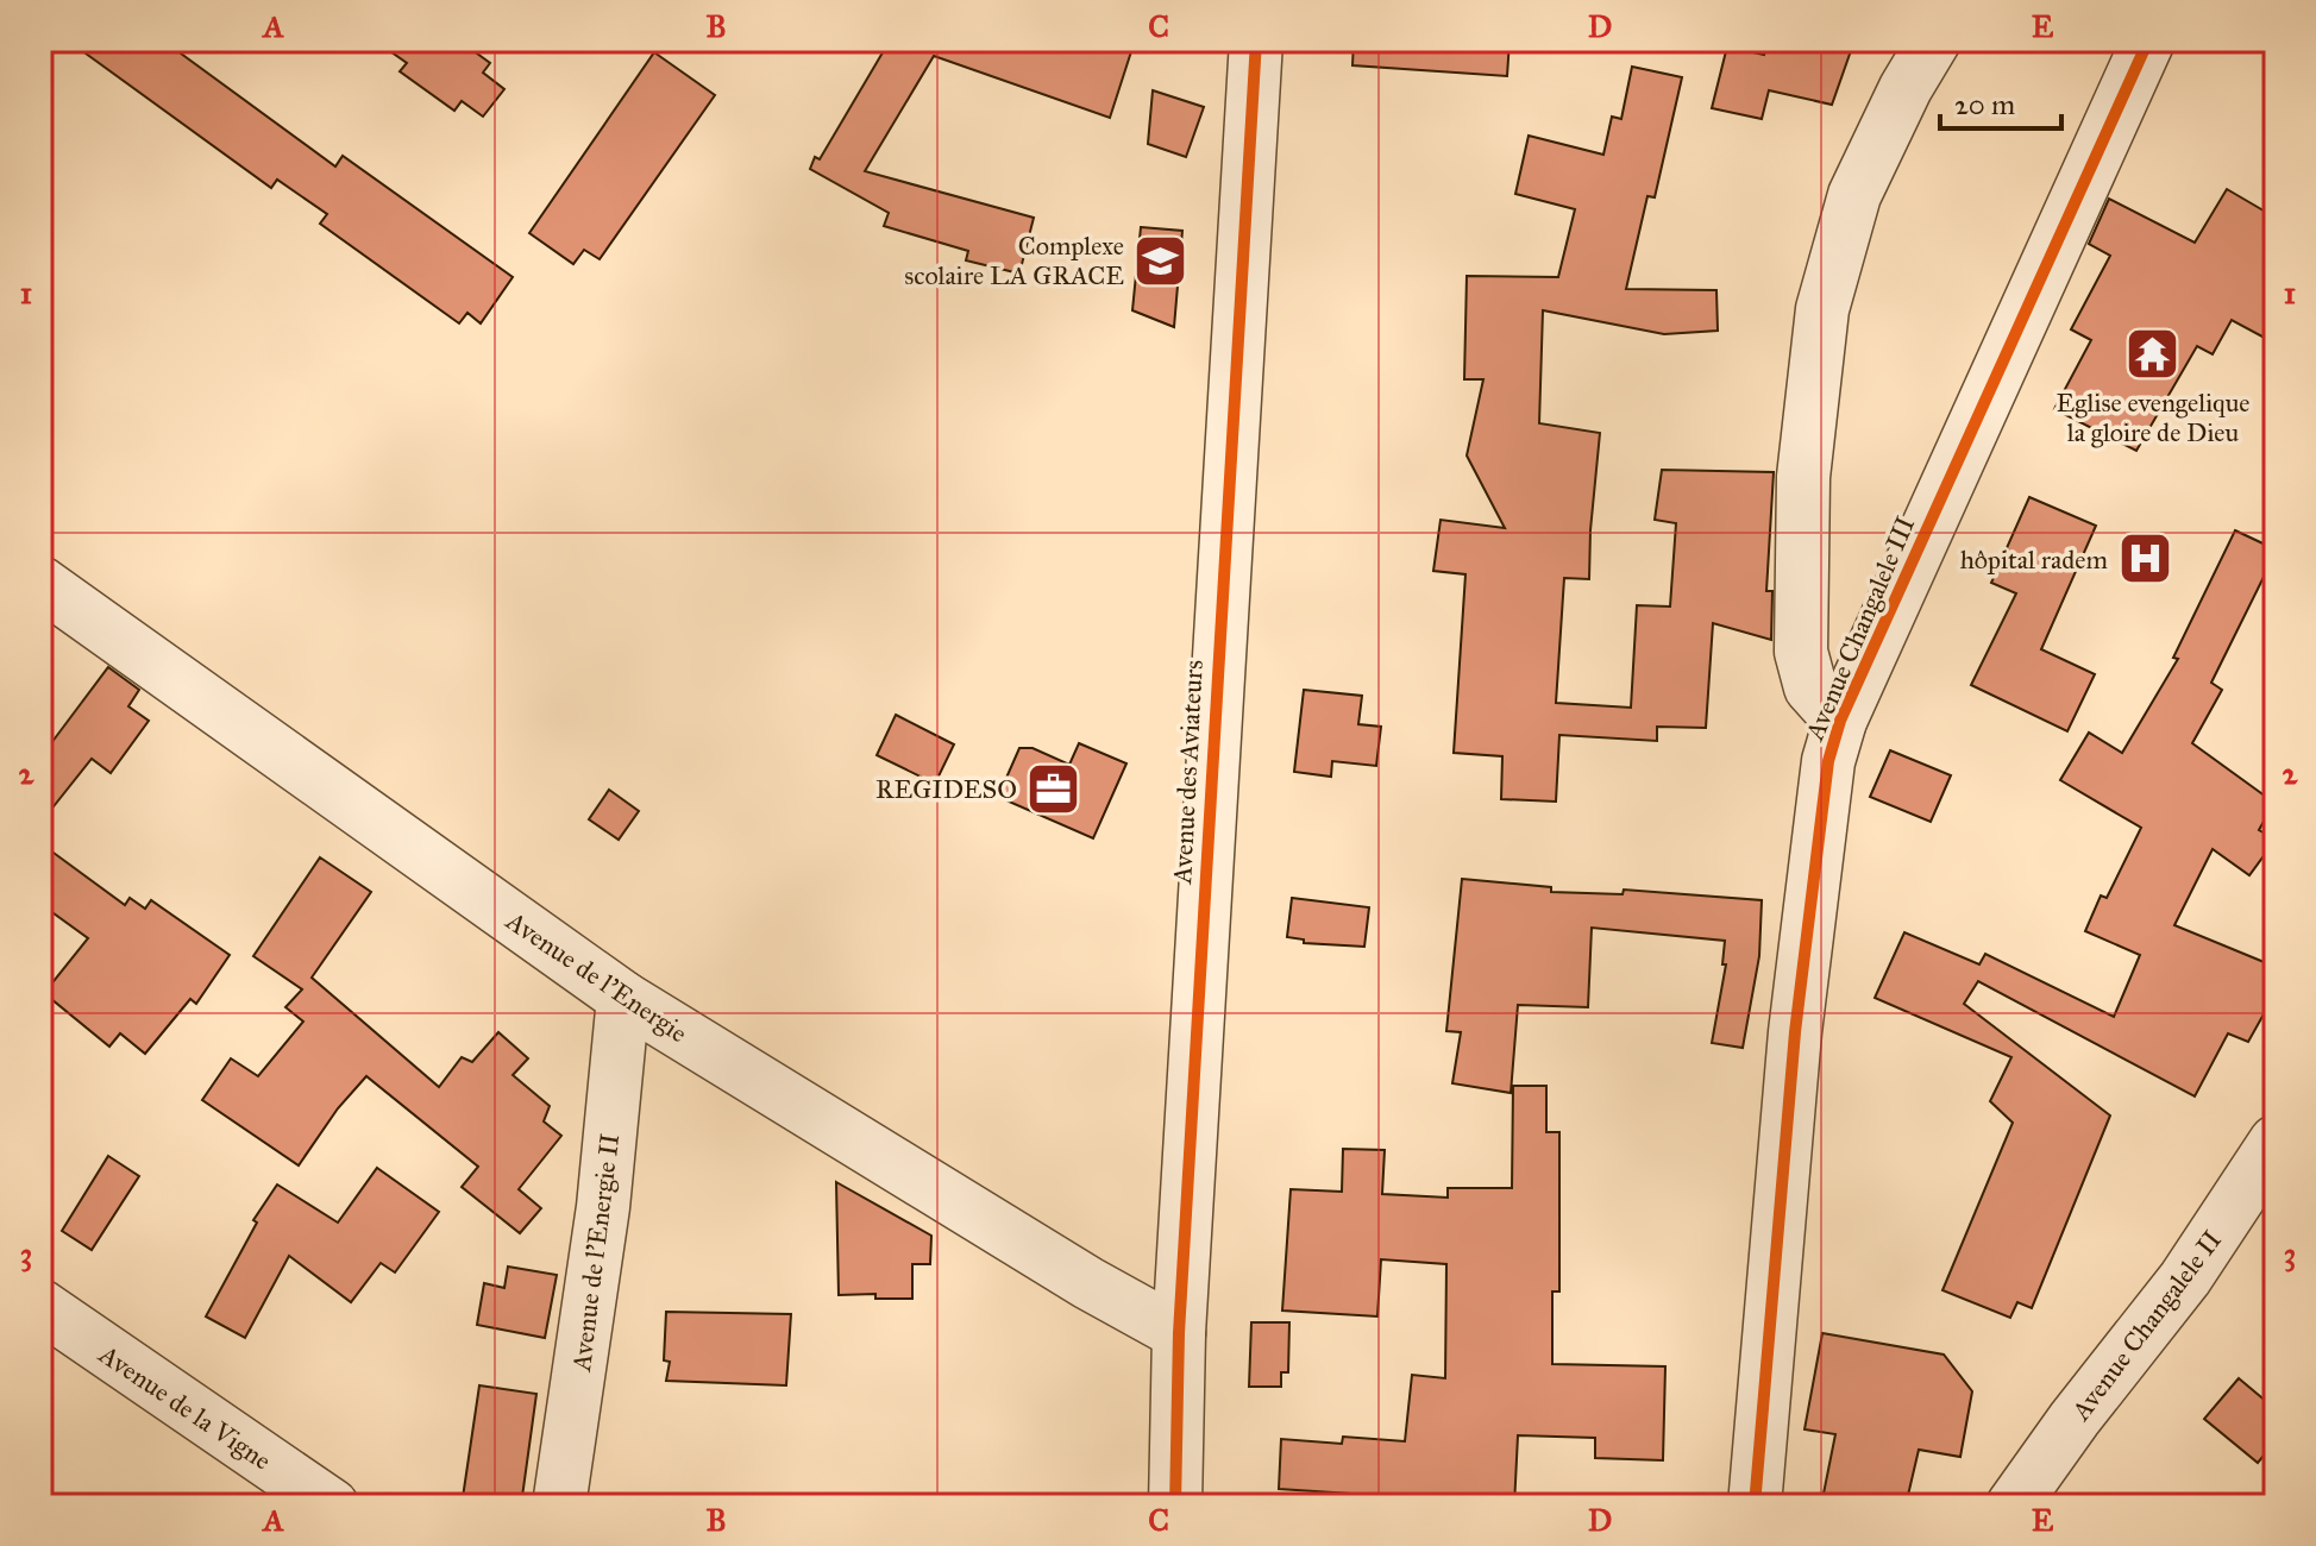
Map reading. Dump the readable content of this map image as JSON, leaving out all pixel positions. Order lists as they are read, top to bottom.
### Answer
{
  "streets": {
    "street": [
      "Avenue Changalele III",
      "Avenue des Aviateurs",
      "Avenue de l'Energie",
      "Avenue de l'Energie II",
      "Avenue Changalele II",
      "Avenue de la Vigne"
    ]
  },
  "crossings": [
    ["Avenue des Aviateurs", "Avenue de l'Energie"],
    ["Avenue de l'Energie", "Avenue de l'Energie II"]
  ],
  "places": {
    "school or university": ["Complexe scolaire LA GRACE"],
    "temple": ["Eglise evengelique la gloire de Dieu"],
    "hospital": ["hôpital radem"],
    "office": ["REGIDESO"]
  },
  "scale_bar": "20 m",
  "grid": {
    "columns": [
      "A",
      "B",
      "C",
      "D",
      "E"
    ],
    "rows": ["1", "2", "3"]
  }
}
